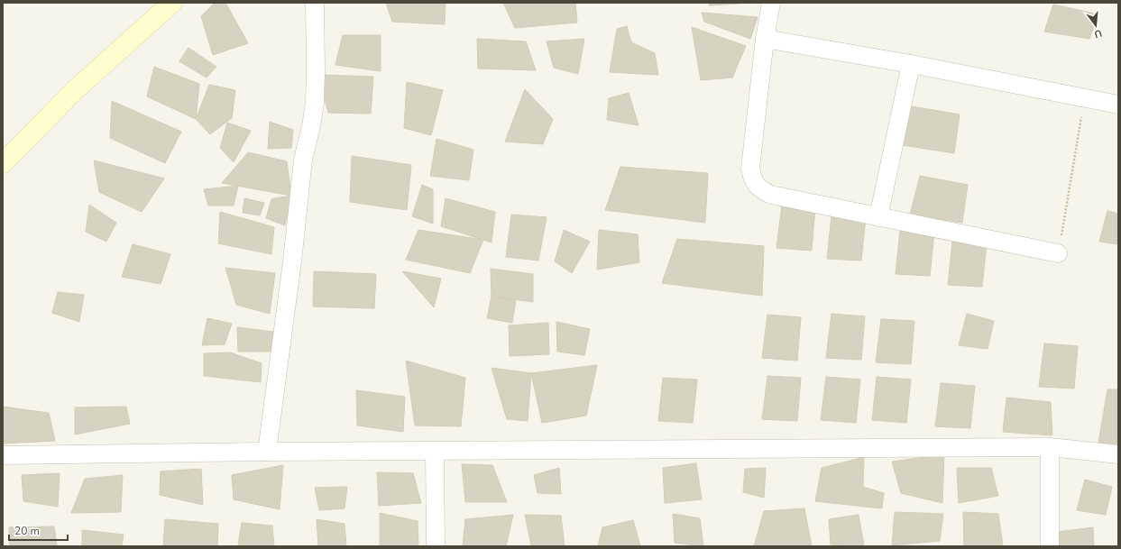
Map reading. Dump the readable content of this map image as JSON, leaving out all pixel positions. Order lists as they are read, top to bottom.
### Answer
{
  "scale_bar": "20 m",
  "north": "bottom"
}
